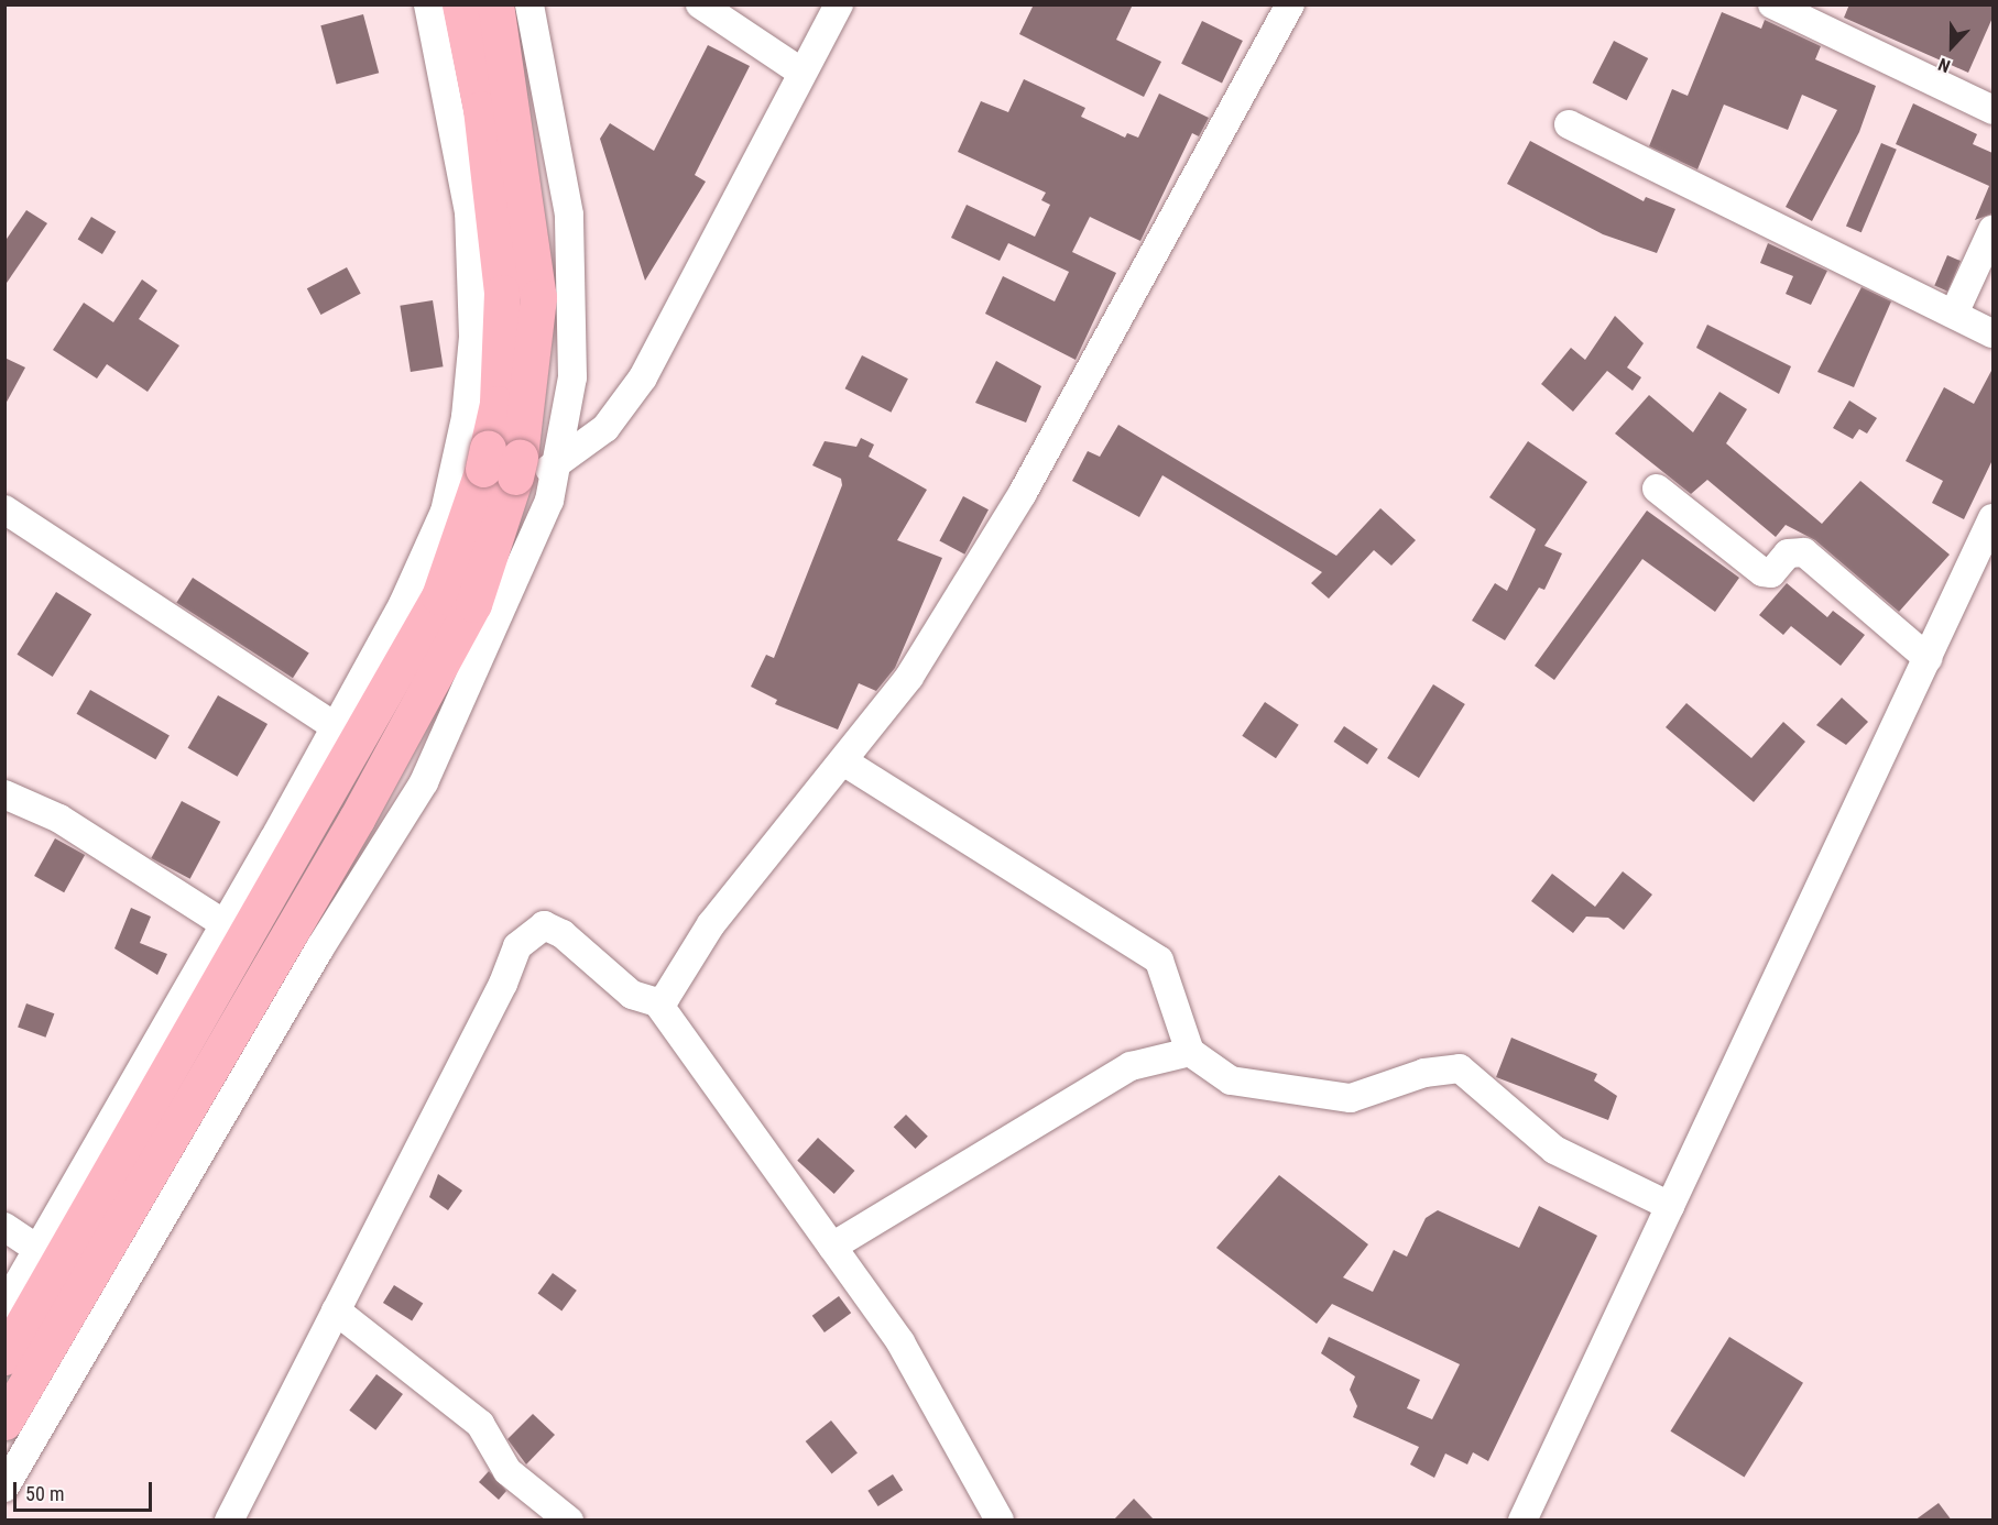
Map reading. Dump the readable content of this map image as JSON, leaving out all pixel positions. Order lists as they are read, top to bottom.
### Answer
{
  "scale_bar": "50 m",
  "north": "bottom"
}
